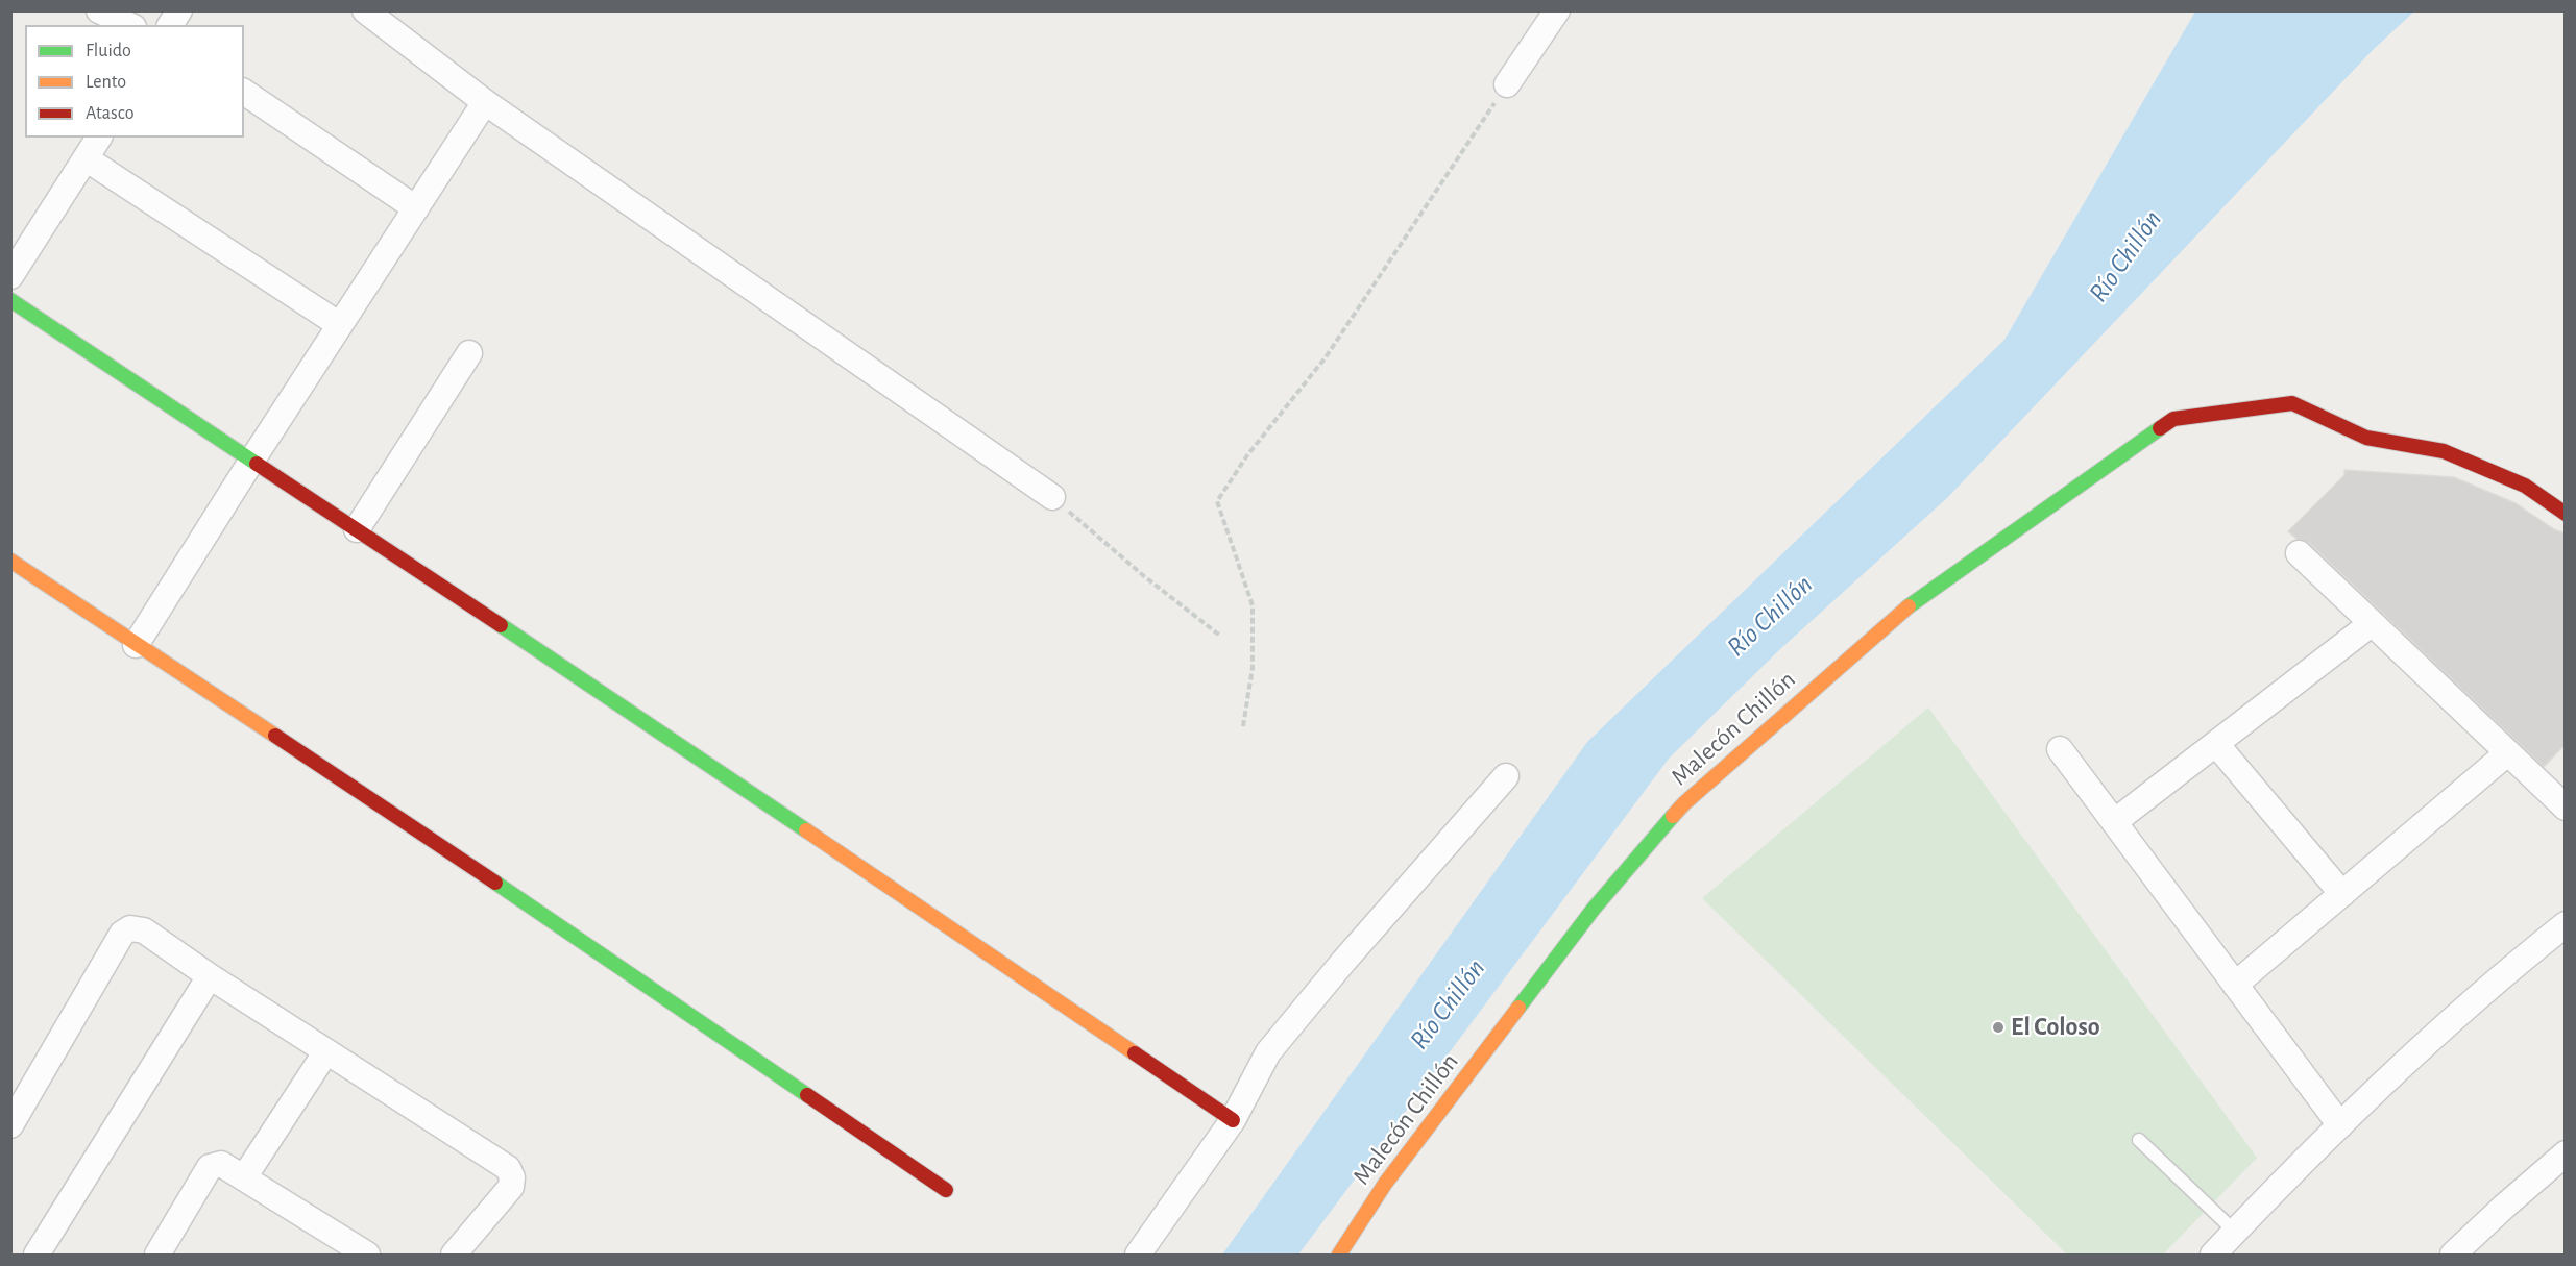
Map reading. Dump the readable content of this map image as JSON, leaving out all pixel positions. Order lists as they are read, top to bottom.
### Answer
{
  "streets": {
    "street": ["Malecón Chillón"]
  },
  "water": ["Río Chillón"],
  "places": ["El Coloso"],
  "legend": ["Fluido", "Lento", "Atasco"]
}
